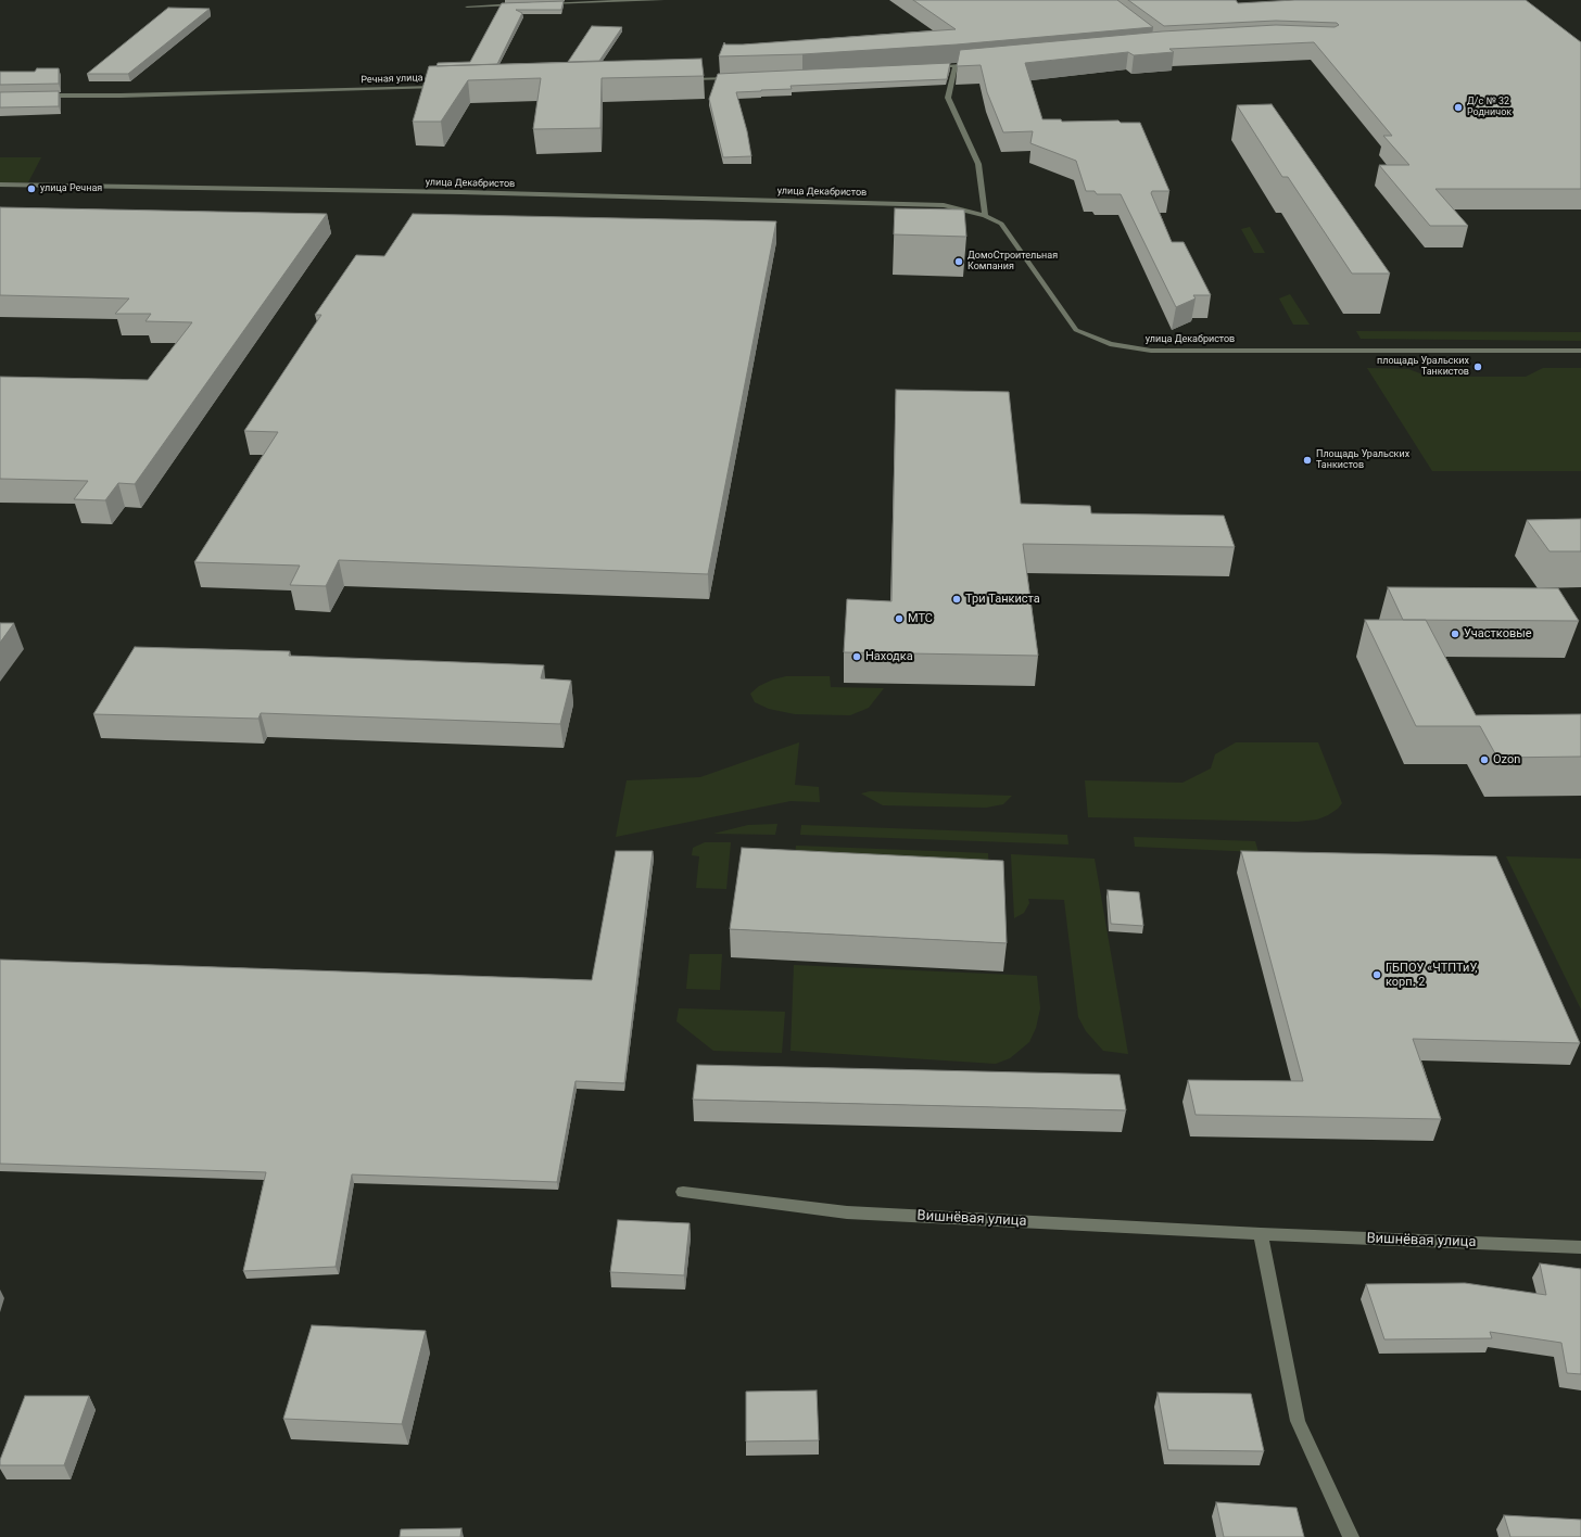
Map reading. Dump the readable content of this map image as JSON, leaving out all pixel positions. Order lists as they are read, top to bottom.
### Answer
{
  "streets": {
    "street": ["Речная улица", "улица Декабристов", "Вишнёвая улица"]
  },
  "places": [
    "Д/с № 32 Родничок",
    "улица Речная",
    "ДомоСтроительная Компания",
    "площадь Уральских Танкистов",
    "Площадь Уральских Танкистов",
    "Три Танкиста",
    "МТС",
    "Участковые",
    "Находка",
    "Ozon",
    "ГБПОУ «ЧТПТиУ, корп. 2"
  ]
}
